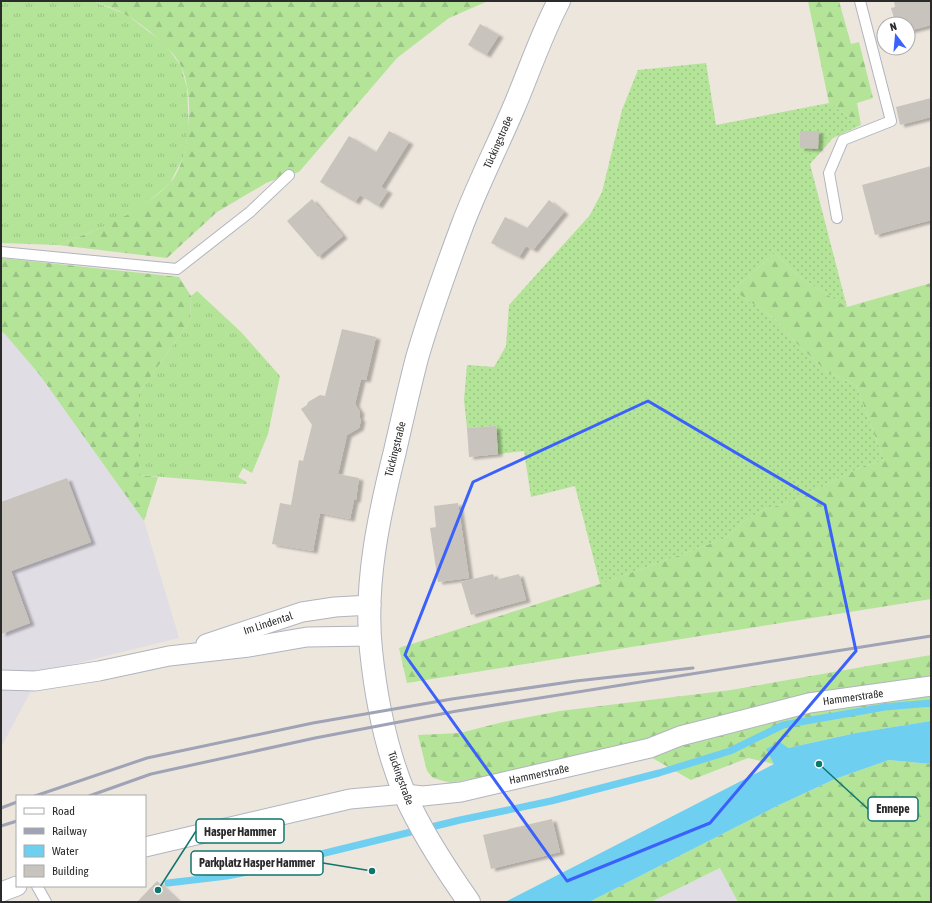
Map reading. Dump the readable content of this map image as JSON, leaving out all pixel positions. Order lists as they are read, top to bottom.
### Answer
{
  "streets": {
    "street": ["Tückingstraße", "Im Lindental", "Hammerstraße"]
  },
  "crossings": [
    ["Tückingstraße", "Im Lindental"],
    ["Tückingstraße", "Hammerstraße"]
  ],
  "places": ["Ennepe", "Parkplatz Hasper Hammer", "Hasper Hammer"],
  "legend": [
    "Road",
    "Railway",
    "Water",
    "Building"
  ],
  "north": "top"
}
